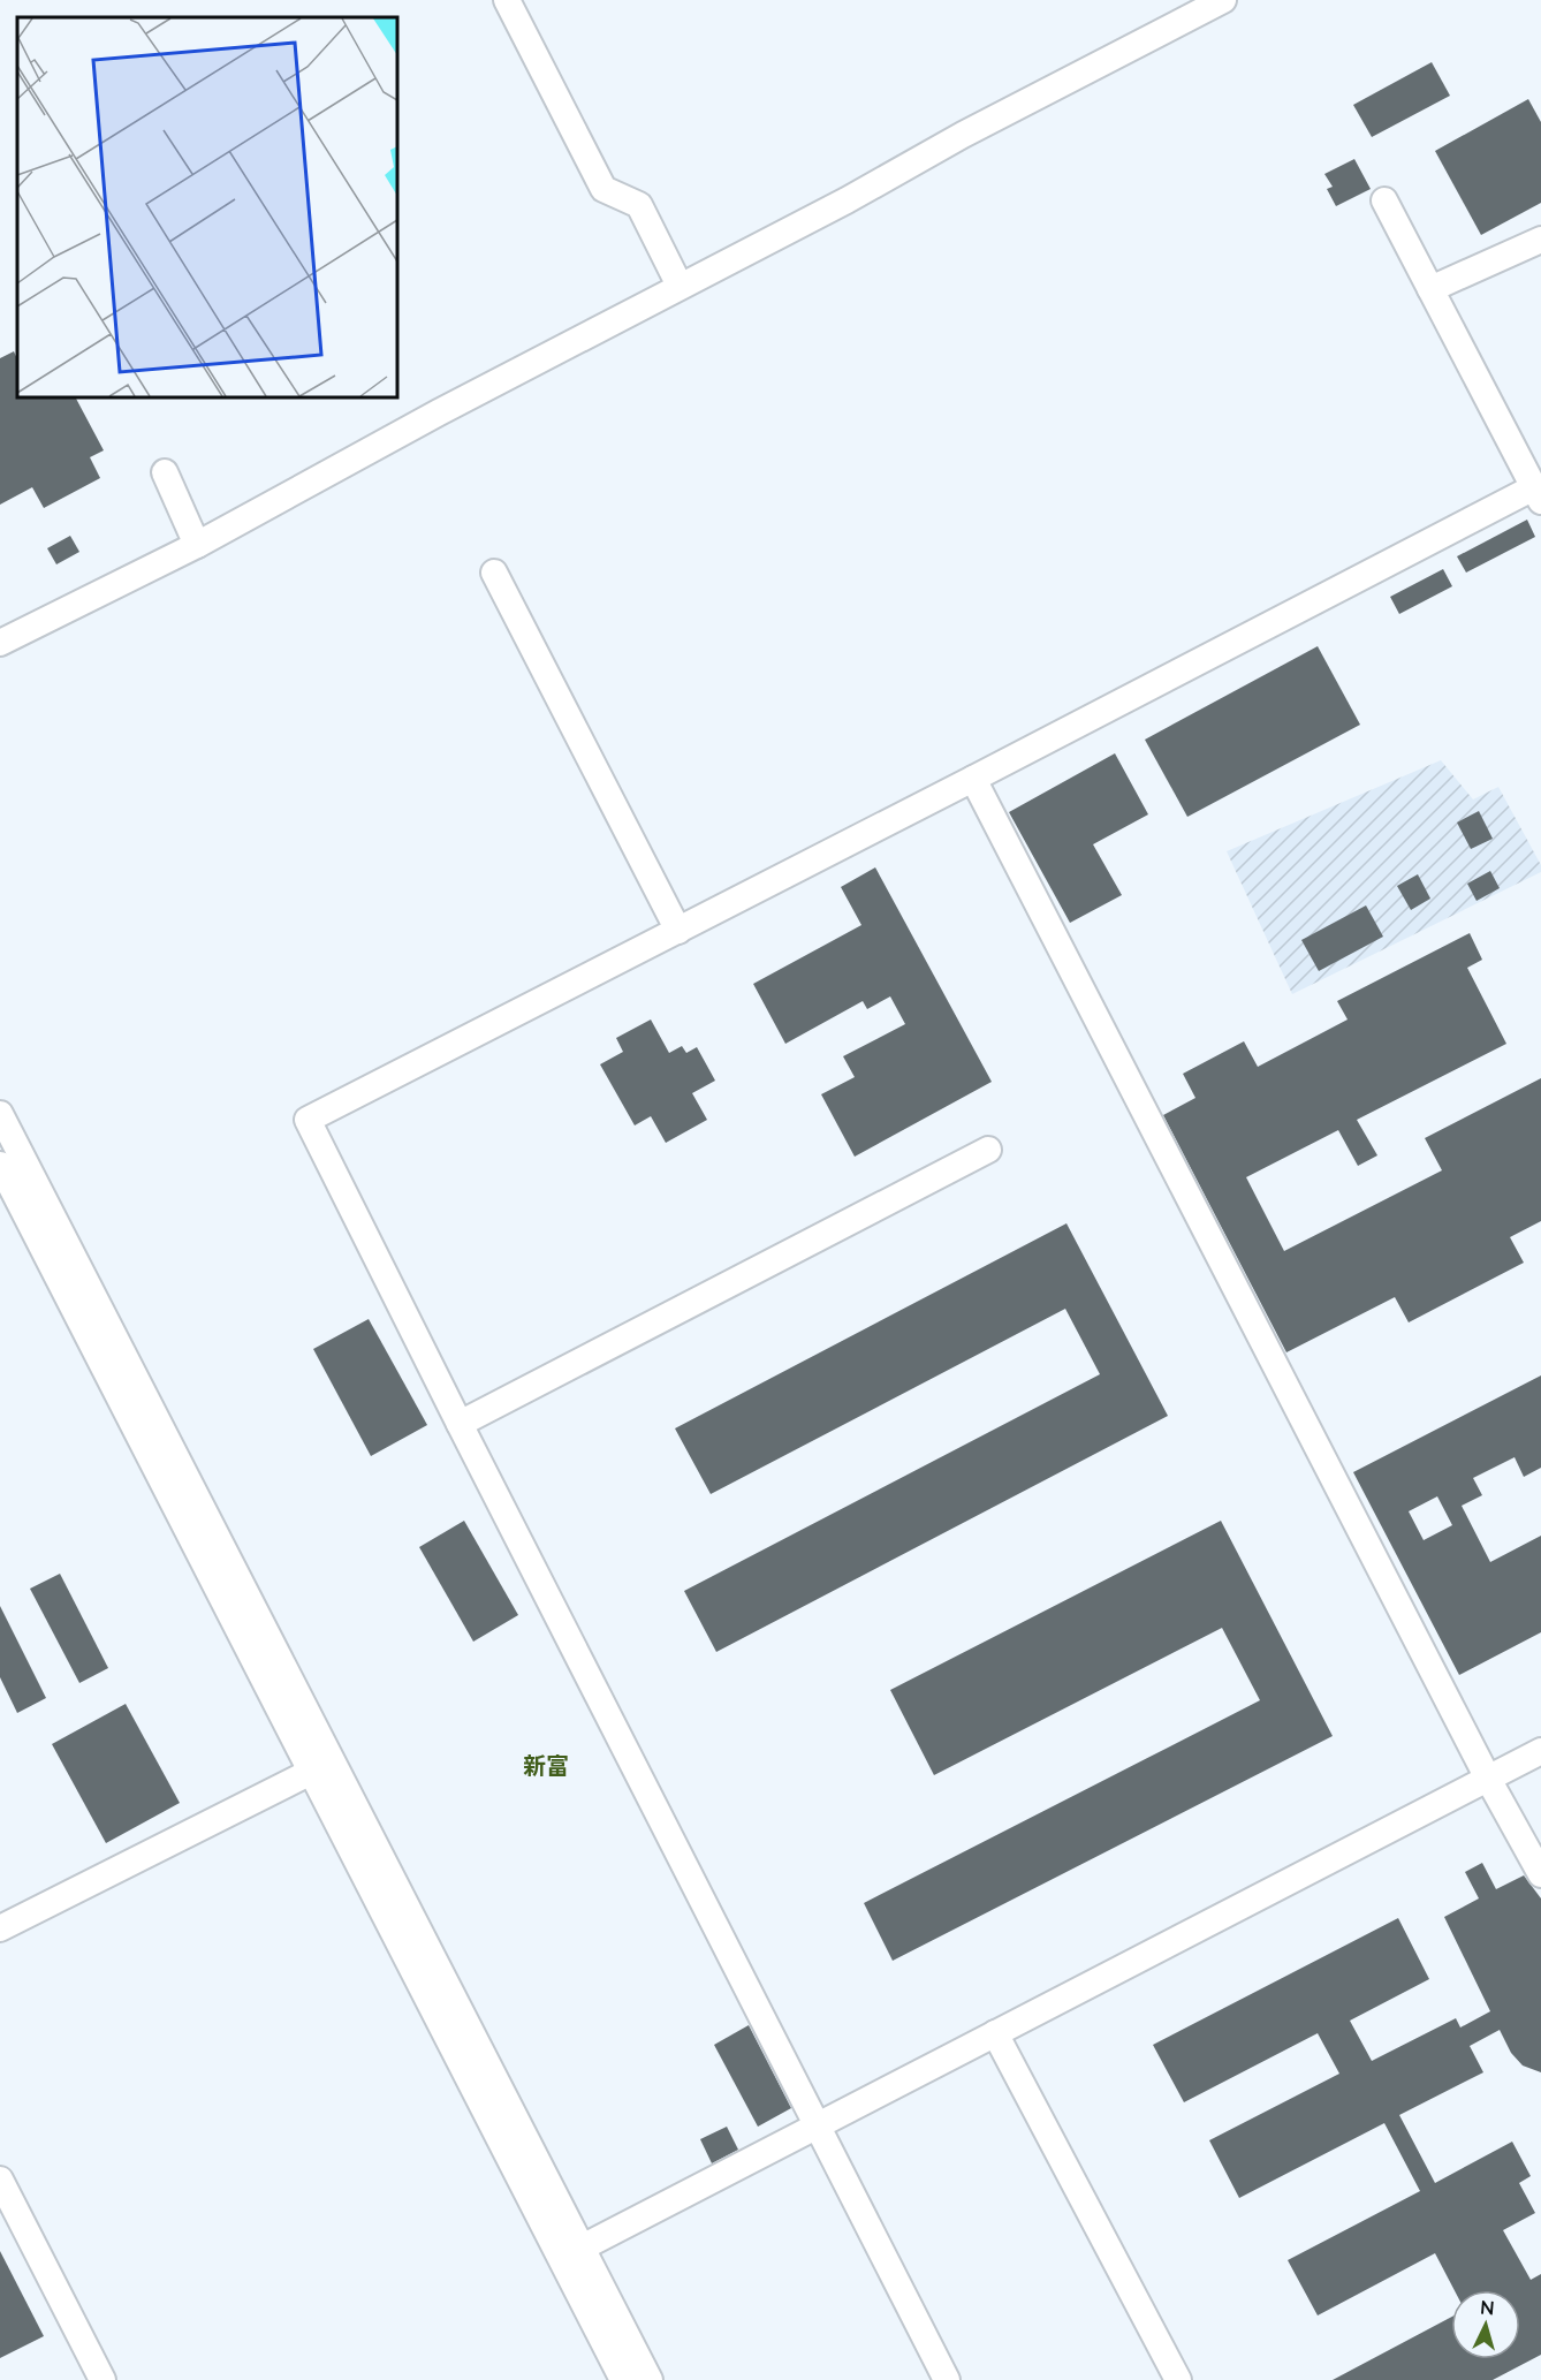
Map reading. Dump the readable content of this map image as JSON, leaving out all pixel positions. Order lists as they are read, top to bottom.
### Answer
{
  "districts": ["新富"],
  "north": "top"
}
